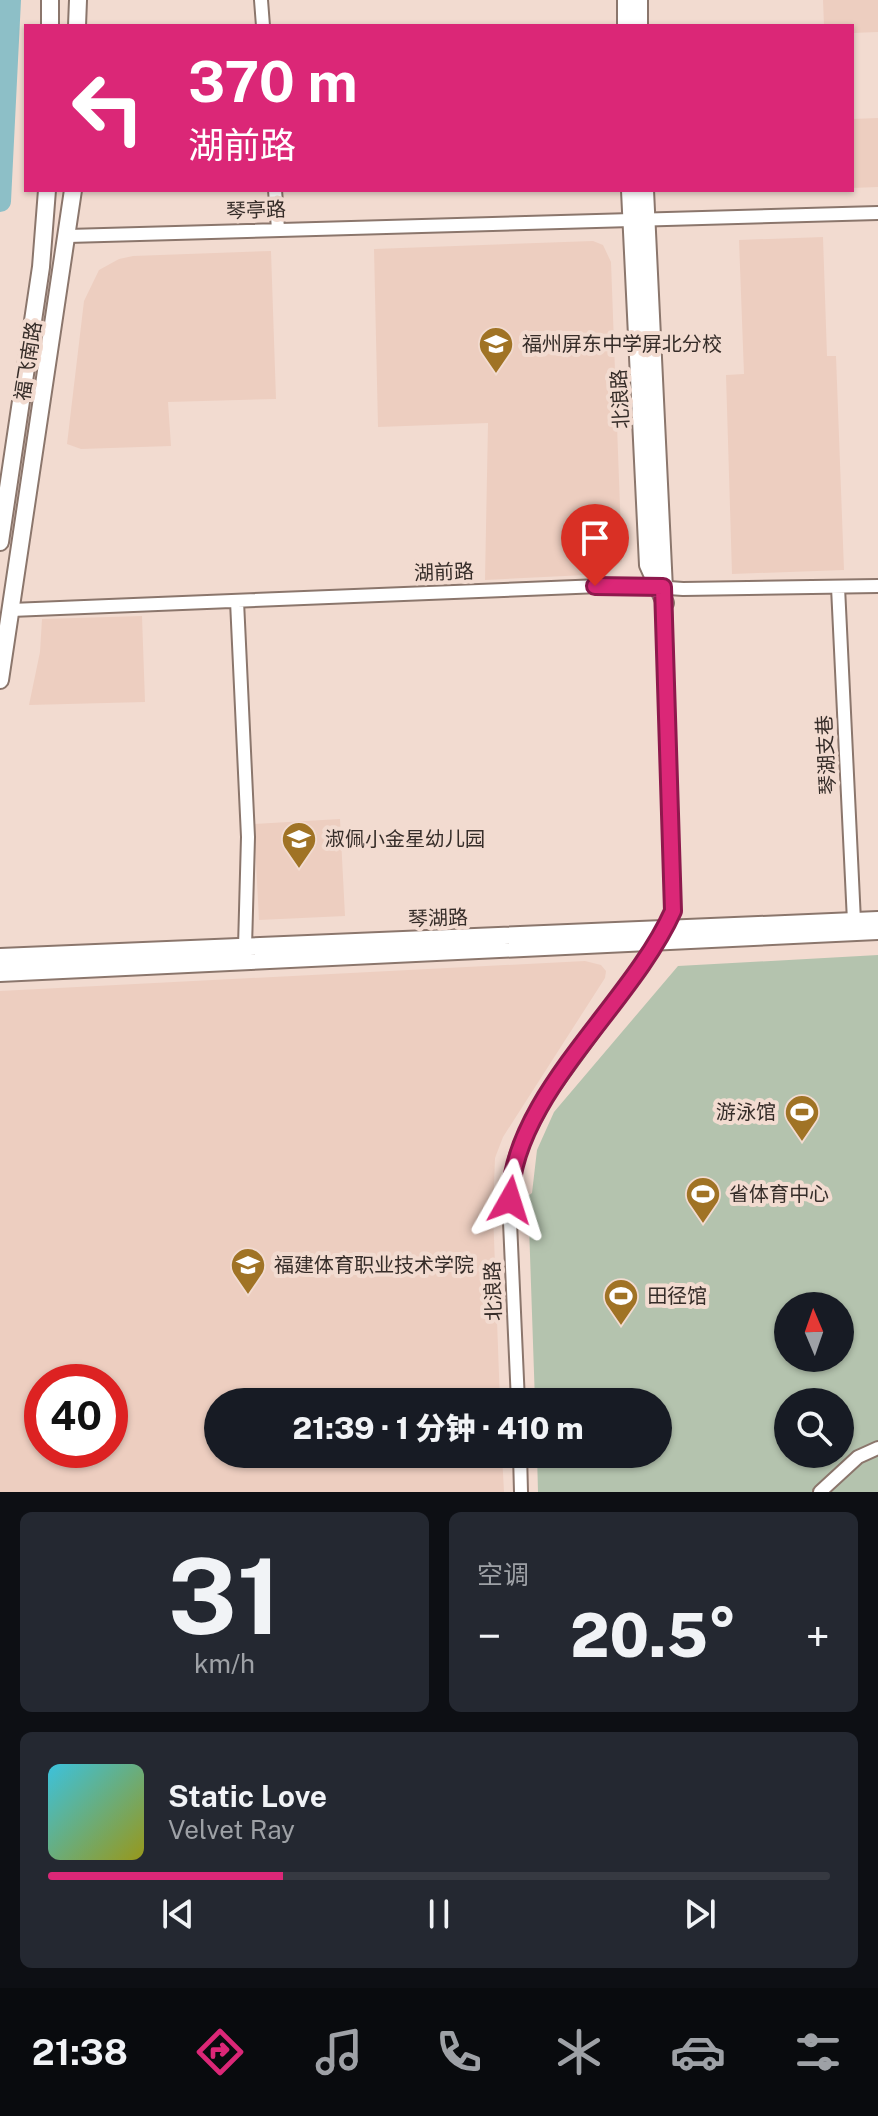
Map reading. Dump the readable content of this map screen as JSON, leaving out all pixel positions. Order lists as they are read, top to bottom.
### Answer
{
  "streets": {
    "main road": ["福飞南路", "北浪路", "琴湖路"],
    "street": ["琴亭路", "湖前路", "琴湖支巷"]
  },
  "crossings": [
    ["琴亭路", "福飞南路"],
    ["琴亭路", "北浪路"],
    ["福飞南路", "湖前路"],
    ["北浪路", "湖前路"],
    ["北浪路", "琴湖路"],
    ["湖前路", "琴湖支巷"],
    ["琴湖支巷", "琴湖路"]
  ],
  "places": {
    "school or university": ["福州屏东中学屏北分校", "淑佩小金星幼儿园", "福建体育职业技术学院"],
    "sports": ["游泳馆", "省体育中心", "田径馆"]
  },
  "north": "top",
  "page": {
    "turn": ["370 m", "湖前路"],
    "limit": "40",
    "trip": "21:39 · 1 分钟 · 410 m",
    "tile": [
      ["31", "km/h"],
      "空调"
    ],
    "heat": ["−", "20.5°", "+"],
    "song": ["Static Love", "Velvet Ray"],
    "tabs": "21:38"
  }
}
